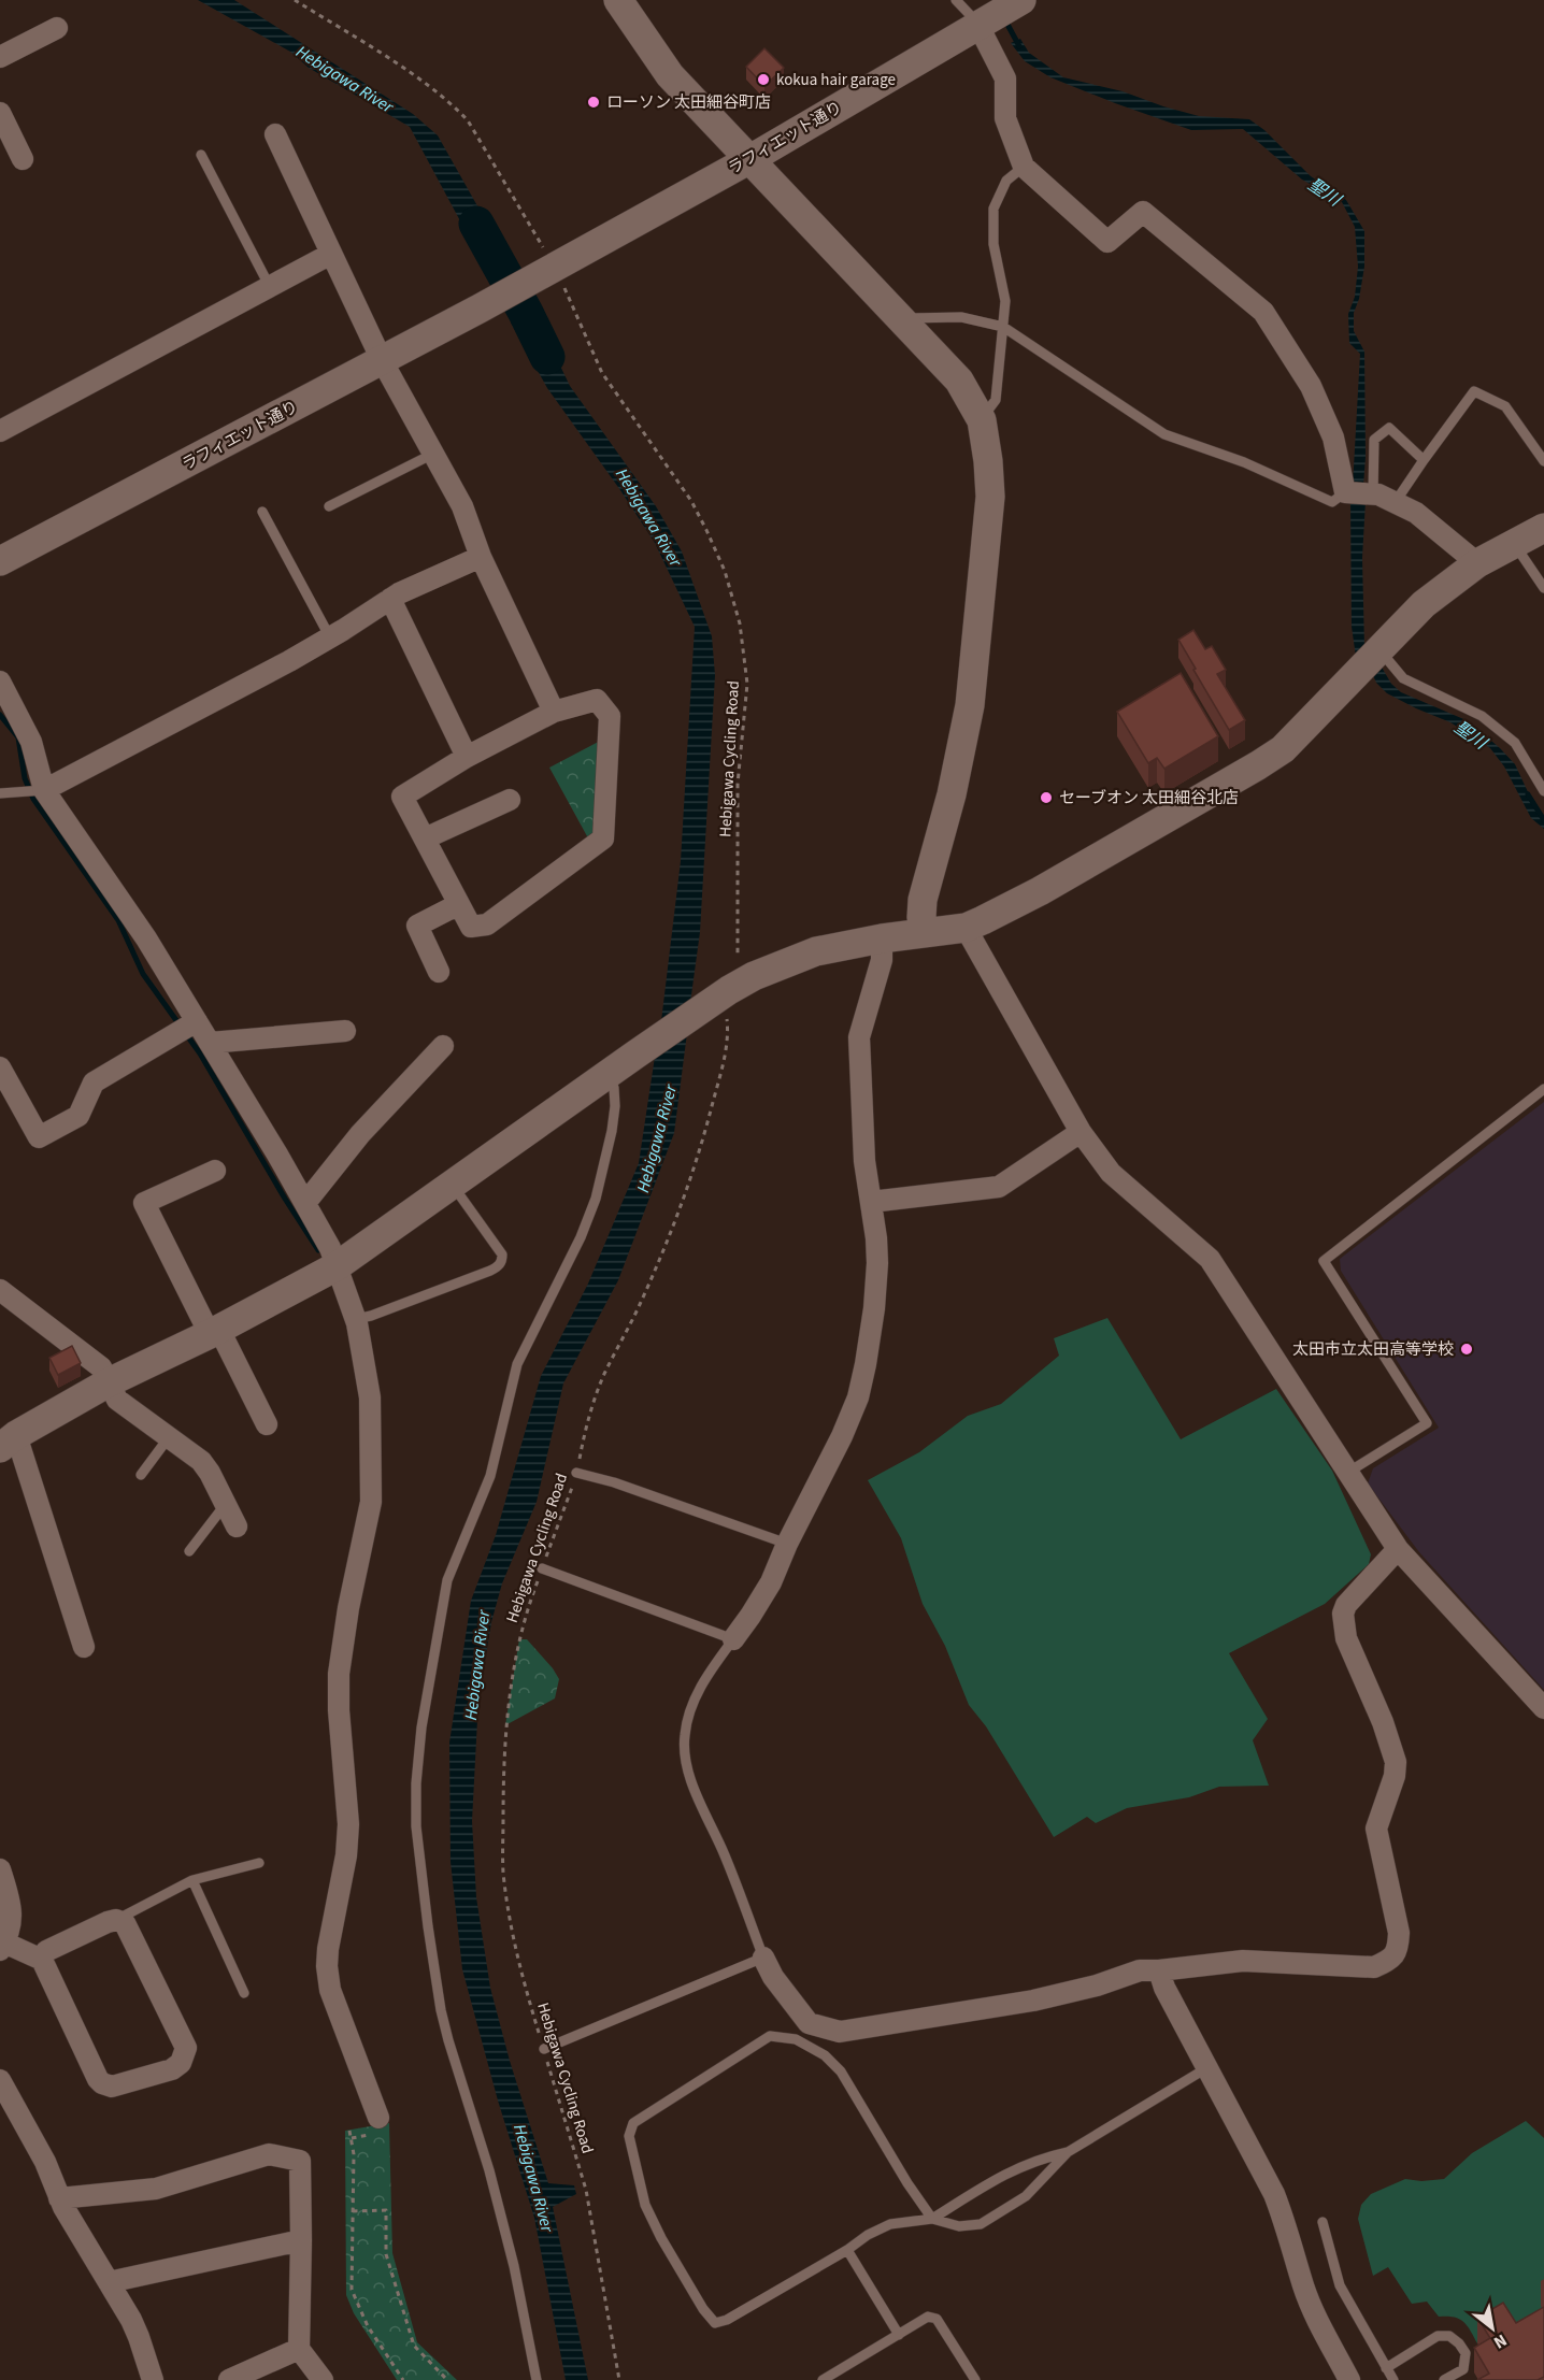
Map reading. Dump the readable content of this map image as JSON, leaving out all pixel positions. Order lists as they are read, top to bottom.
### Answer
{
  "streets": {
    "street": ["ラフィエット通り"],
    "path": ["Hebigawa Cycling Road"]
  },
  "crossings": [
    ["ラフィエット通り", "Hebigawa Cycling Road"]
  ],
  "water": ["Hebigawa River", "聖川"],
  "places": [
    "kokua hair garage",
    "ローソン 太田細谷町店",
    "セーブオン 太田細谷北店",
    "太田市立太田高等学校"
  ],
  "north": "bottom right"
}
